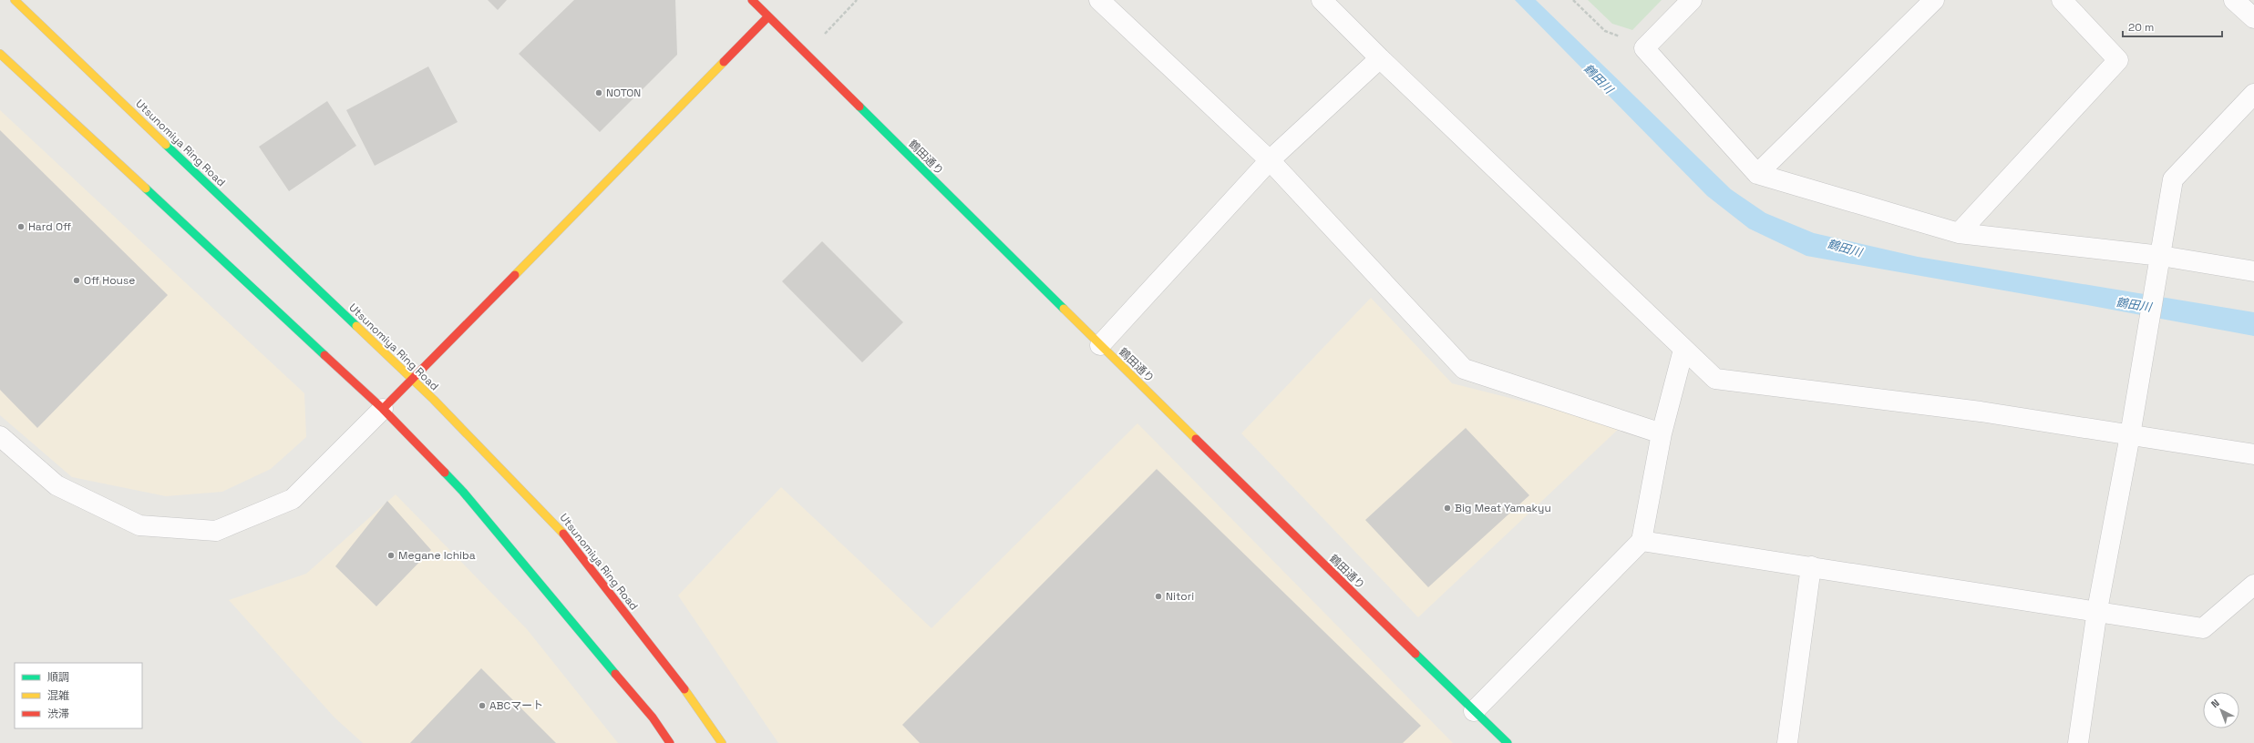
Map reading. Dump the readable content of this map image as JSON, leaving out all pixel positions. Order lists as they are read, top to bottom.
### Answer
{
  "streets": {
    "main road": ["Utsunomiya Ring Road", "鶴田通り"]
  },
  "water": ["鶴田川"],
  "places": [
    "NOTON",
    "Hard Off",
    "Off House",
    "Big Meat Yamakyu",
    "Megane Ichiba",
    "Nitori",
    "ABCマート"
  ],
  "legend": ["順調", "混雑", "渋滞"],
  "scale_bar": "20 m",
  "north": "top left"
}
